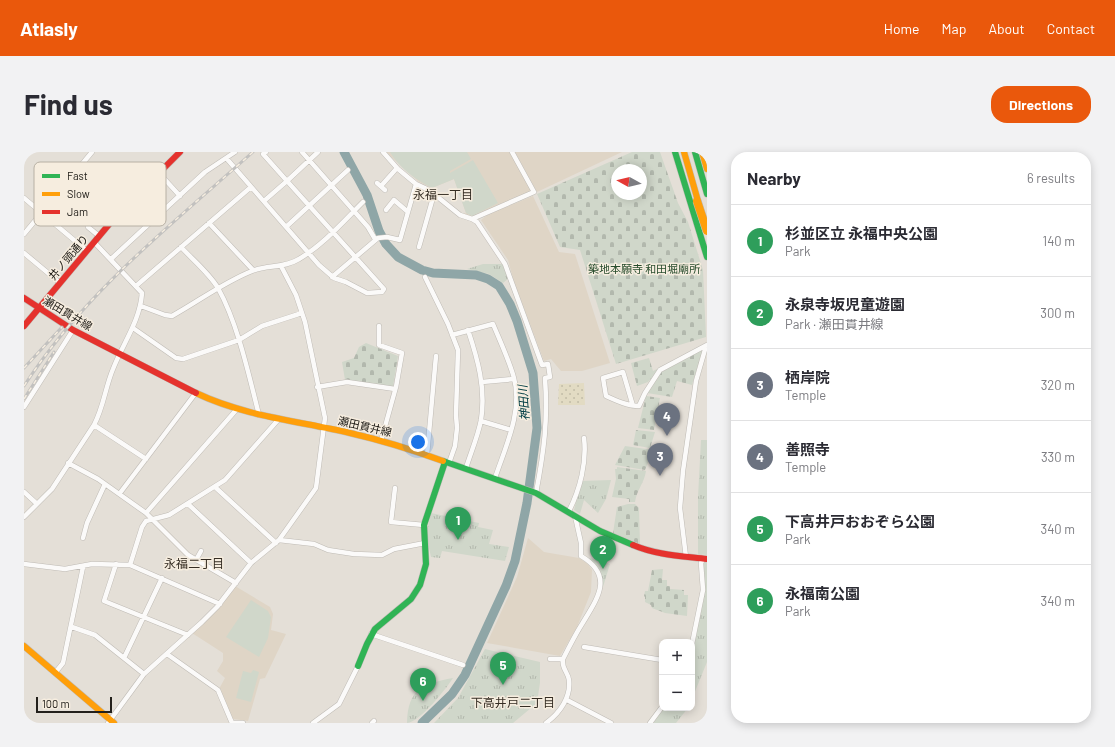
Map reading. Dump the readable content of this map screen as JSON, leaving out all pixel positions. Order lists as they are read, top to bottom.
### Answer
{
  "streets": {
    "main road": ["井ノ頭通り", "瀬田貫井線"]
  },
  "crossings": [
    ["井ノ頭通り", "瀬田貫井線"]
  ],
  "districts": ["永福一丁目", "永福二丁目", "下高井戸二丁目"],
  "water": ["神田川"],
  "parks": ["築地本願寺 和田堀廟所"],
  "legend": ["Fast", "Slow", "Jam"],
  "scale_bar": "100 m",
  "north": "left",
  "page": {
    "header": "Atlasly",
    "nav": [
      "Home",
      "Map",
      "About",
      "Contact"
    ],
    "buttons": "Directions",
    "title": "Find us",
    "heading": ["Nearby", "6 results"],
    "list": [
      {
        "mark": "1",
        "name": "杉並区立 永福中央公園",
        "note": "Park",
        "value": "140 m"
      },
      {
        "mark": "2",
        "name": "永泉寺坂児童遊園",
        "note": "Park · 瀬田貫井線",
        "value": "300 m"
      },
      {
        "mark": "3",
        "name": "栖岸院",
        "note": "Temple",
        "value": "320 m"
      },
      {
        "mark": "4",
        "name": "善照寺",
        "note": "Temple",
        "value": "330 m"
      },
      {
        "mark": "5",
        "name": "下高井戸おおぞら公園",
        "note": "Park",
        "value": "340 m"
      },
      {
        "mark": "6",
        "name": "永福南公園",
        "note": "Park",
        "value": "340 m"
      }
    ],
    "pins": [
      "4",
      "3",
      "1",
      "2",
      "5",
      "6"
    ],
    "map_buttons": ["+", "−"],
    "scale": "100 m"
  }
}
